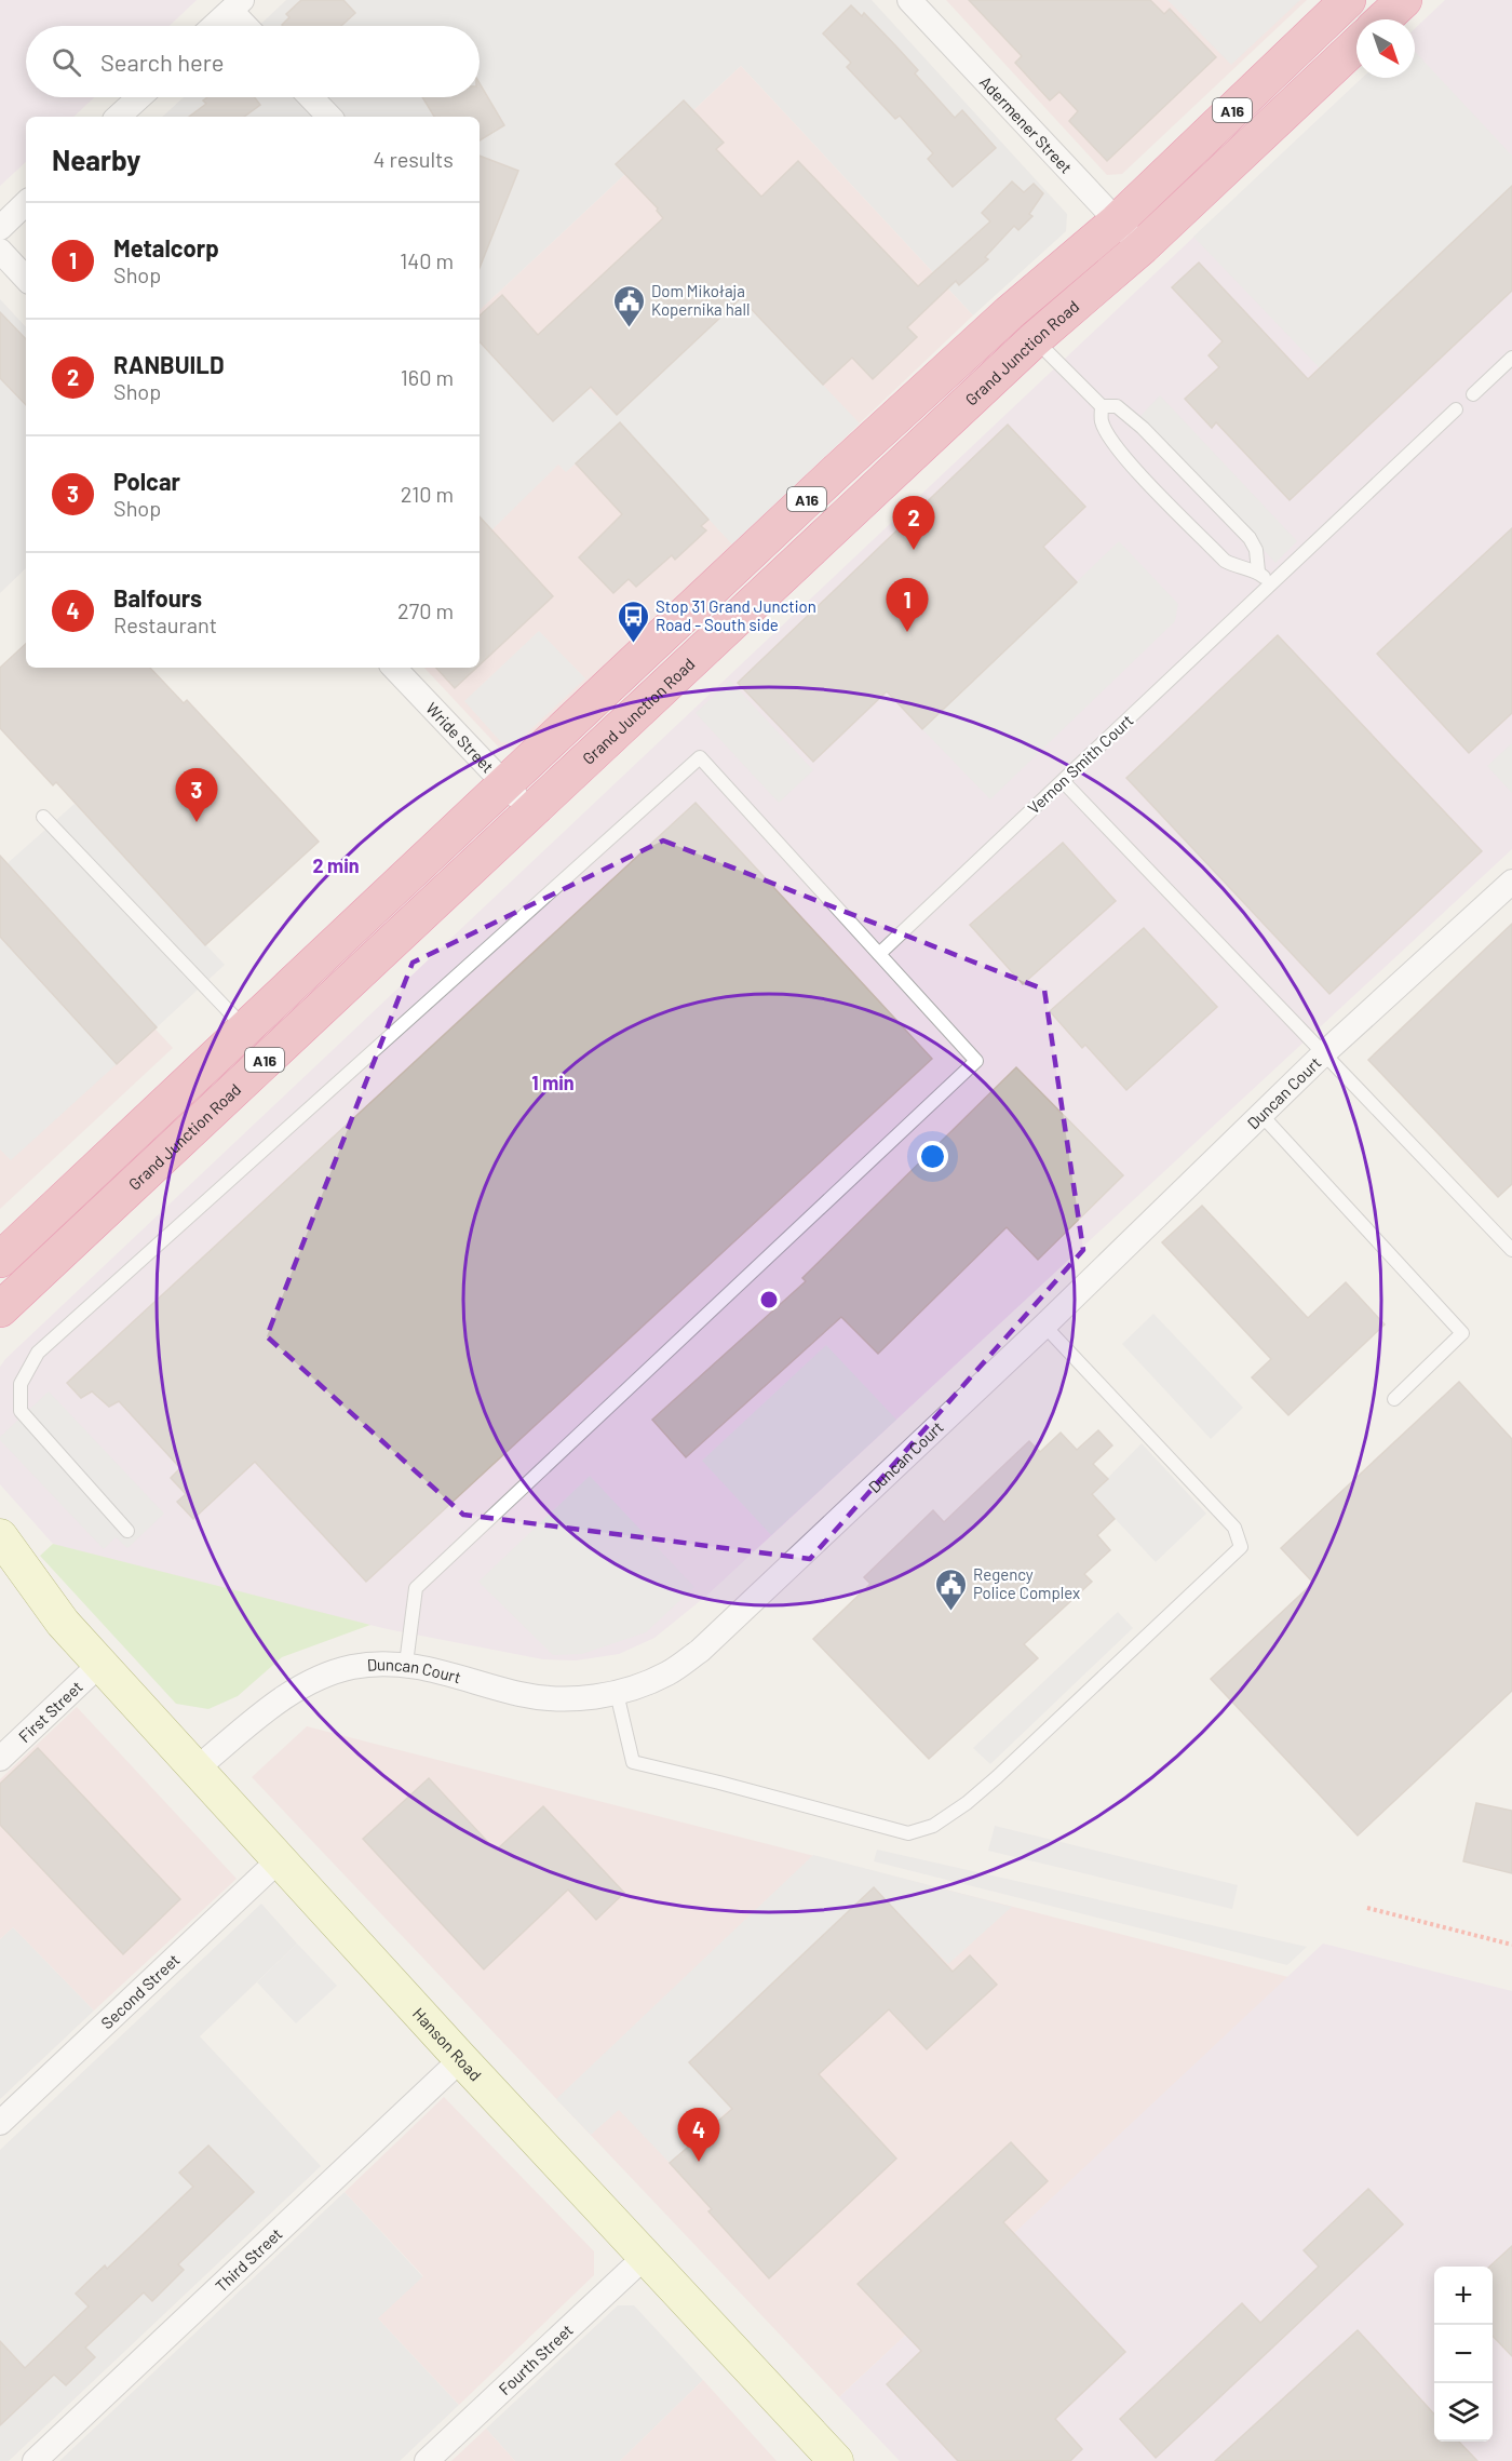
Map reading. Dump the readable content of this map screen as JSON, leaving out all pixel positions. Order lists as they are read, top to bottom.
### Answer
{
  "streets": {
    "highway": ["A16", "Grand Junction Road"],
    "main road": ["Hanson Road"],
    "street": [
      "Adermener Street",
      "Wride Street",
      "Duncan Court",
      "First Street",
      "Second Street",
      "Third Street",
      "Fourth Street"
    ],
    "lane": ["Vernon Smith Court"]
  },
  "crossings": [
    ["Adermener Street", "Grand Junction Road"],
    ["Grand Junction Road", "Wride Street"],
    ["Duncan Court", "Hanson Road"],
    ["First Street", "Hanson Road"],
    ["Second Street", "Hanson Road"],
    ["Hanson Road", "Third Street"],
    ["Hanson Road", "Fourth Street"]
  ],
  "places": {
    "public building": ["Dom Mikołaja Kopernika hall", "Regency Police Complex"],
    "bus stop": ["Stop 31 Grand Junction Road - South side"]
  },
  "north": "bottom right",
  "page": {
    "search": "Search here",
    "heading": ["Nearby", "4 results"],
    "list": [
      {
        "mark": "1",
        "name": "Metalcorp",
        "note": "Shop",
        "value": "140 m"
      },
      {
        "mark": "2",
        "name": "RANBUILD",
        "note": "Shop",
        "value": "160 m"
      },
      {
        "mark": "3",
        "name": "Polcar",
        "note": "Shop",
        "value": "210 m"
      },
      {
        "mark": "4",
        "name": "Balfours",
        "note": "Restaurant",
        "value": "270 m"
      }
    ],
    "pins": [
      "2",
      "1",
      "3",
      "4"
    ],
    "map_buttons": ["+", "−"]
  },
  "rings": ["2 min", "1 min"]
}
